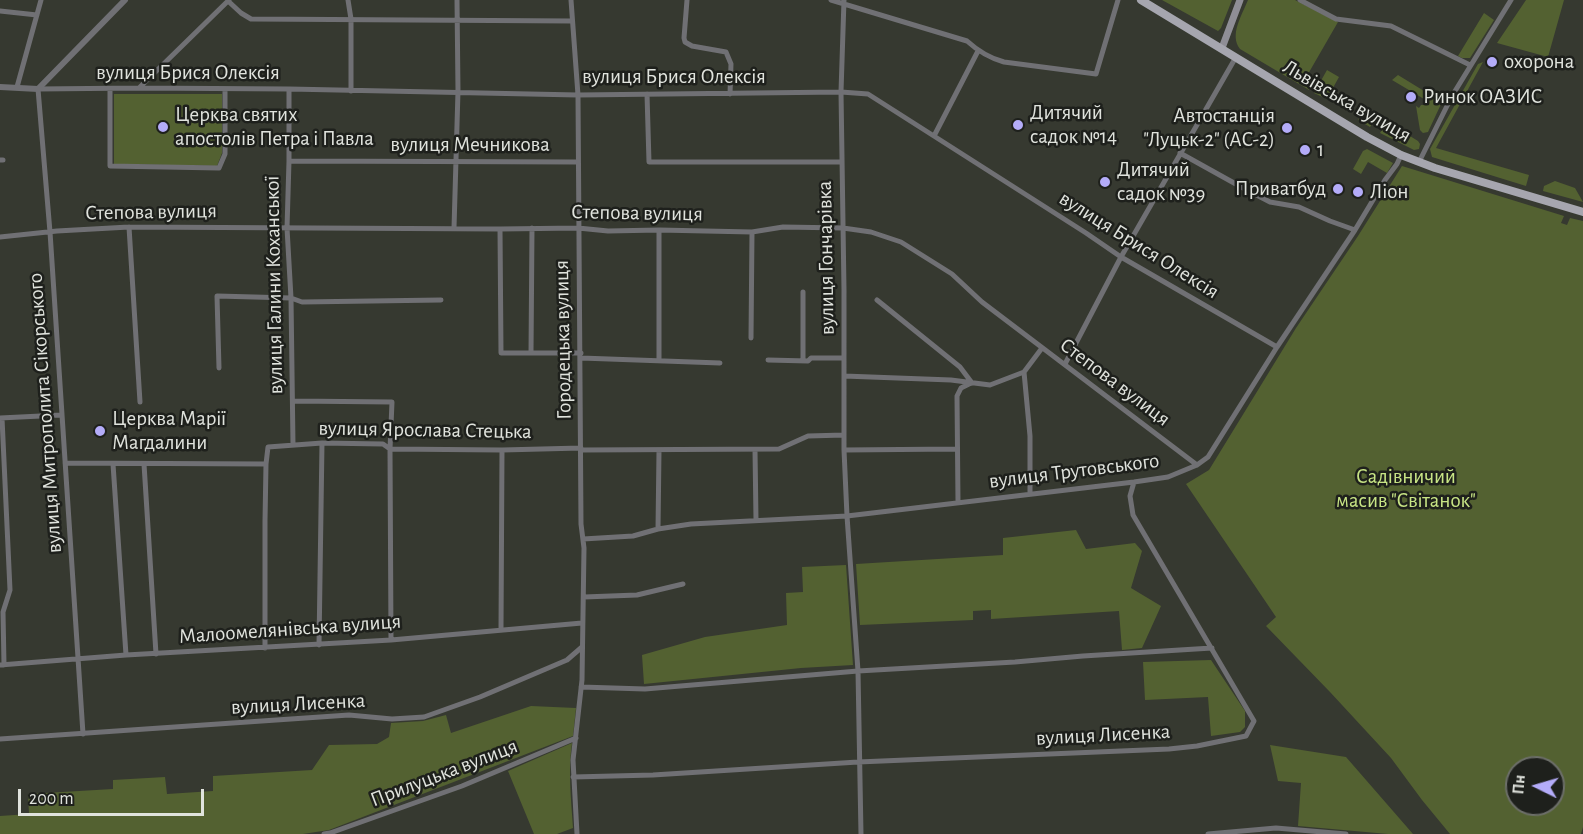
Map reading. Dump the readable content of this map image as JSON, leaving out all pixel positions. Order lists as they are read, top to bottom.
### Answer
{
  "streets": {
    "main road": ["Львівська вулиця"],
    "street": [
      "вулиця Брися Олексія",
      "вулиця Мечникова",
      "Степова вулиця",
      "вулиця Гончарівка",
      "вулиця Галини Коханської",
      "Городецька вулиця",
      "вулиця Митрополита Сікорського",
      "вулиця Ярослава Стецька",
      "вулиця Трутовського",
      "Малоомелянівська вулиця",
      "вулиця Лисенка",
      "Прилуцька вулиця"
    ]
  },
  "crossings": [
    ["вулиця Брися Олексія", "вулиця Гончарівка"],
    ["вулиця Брися Олексія", "вулиця Галини Коханської"],
    ["вулиця Брися Олексія", "Городецька вулиця"],
    ["вулиця Брися Олексія", "вулиця Митрополита Сікорського"],
    ["вулиця Брися Олексія", "вулиця Трутовського"],
    ["Львівська вулиця", "вулиця Трутовського"],
    ["вулиця Мечникова", "вулиця Галини Коханської"],
    ["вулиця Мечникова", "Городецька вулиця"],
    ["Степова вулиця", "вулиця Гончарівка"],
    ["Степова вулиця", "вулиця Галини Коханської"],
    ["Степова вулиця", "Городецька вулиця"],
    ["Степова вулиця", "вулиця Митрополита Сікорського"],
    ["Степова вулиця", "вулиця Трутовського"],
    ["вулиця Гончарівка", "вулиця Ярослава Стецька"],
    ["вулиця Гончарівка", "вулиця Трутовського"],
    ["вулиця Галини Коханської", "вулиця Ярослава Стецька"],
    ["Городецька вулиця", "вулиця Ярослава Стецька"],
    ["Городецька вулиця", "вулиця Трутовського"],
    ["Городецька вулиця", "Малоомелянівська вулиця"],
    ["Городецька вулиця", "вулиця Лисенка"],
    ["Городецька вулиця", "Прилуцька вулиця"],
    ["вулиця Митрополита Сікорського", "Малоомелянівська вулиця"],
    ["вулиця Митрополита Сікорського", "вулиця Лисенка"],
    ["вулиця Трутовського", "вулиця Лисенка"]
  ],
  "parks": ["Садівничий масив \"Світанок\""],
  "places": [
    "охорона",
    "Ринок ОАЗИС",
    "Дитячий садок №14",
    "Церква святих апостолів Петра і Павла",
    "Автостанція \"Луцьк-2\" (АС-2)",
    "1",
    "Дитячий садок №39",
    "Приватбуд",
    "Ліон",
    "Церква Марії Магдалини"
  ],
  "scale_bar": "200 m",
  "north": "left"
}
